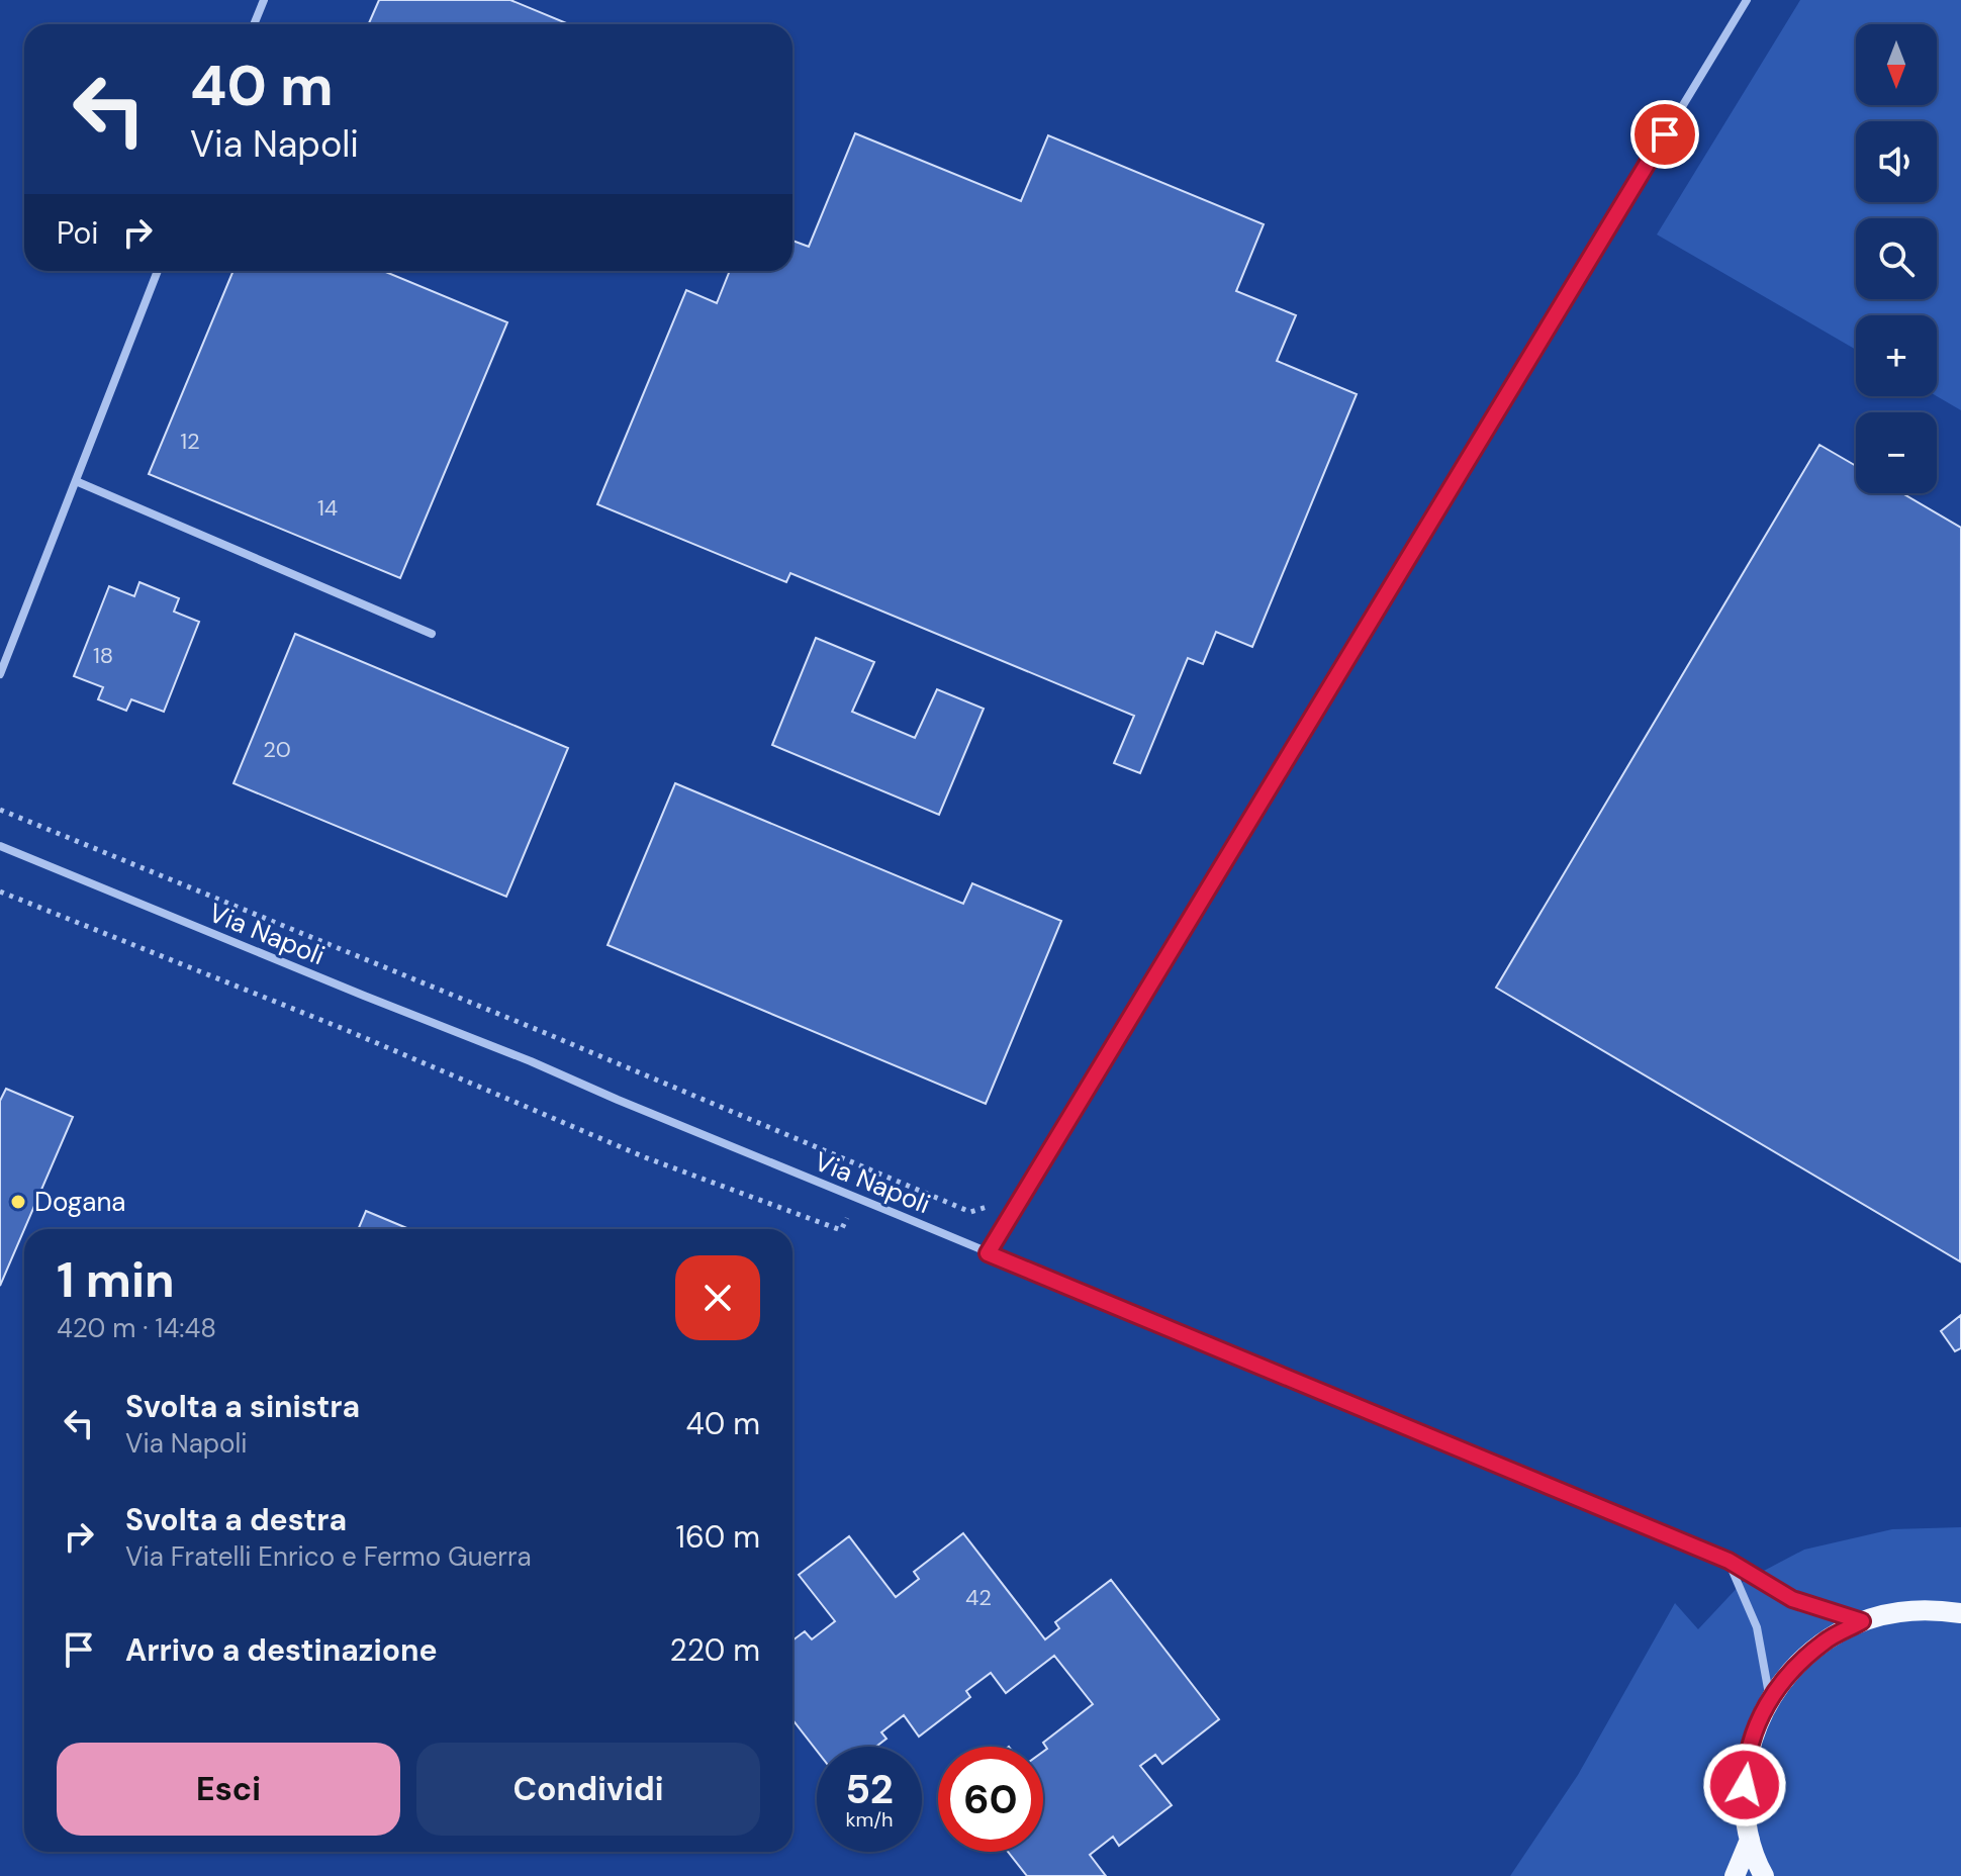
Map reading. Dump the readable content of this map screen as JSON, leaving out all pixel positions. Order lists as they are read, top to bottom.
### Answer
{
  "streets": {
    "street": ["Via Napoli"]
  },
  "places": ["Dogana"],
  "house_numbers": [
    "12",
    "14",
    "18",
    "20",
    "42"
  ],
  "north": "bottom",
  "page": {
    "map_buttons": ["+", "−"],
    "turn": ["40 m", "Via Napoli"],
    "then": "Poi",
    "heading": ["1 min", "420 m · 14:48"],
    "list": [
      {
        "name": "Svolta a sinistra",
        "note": "Via Napoli",
        "value": "40 m"
      },
      {
        "name": "Svolta a destra",
        "note": "Via Fratelli Enrico e Fermo Guerra",
        "value": "160 m"
      },
      {
        "name": "Arrivo a destinazione",
        "value": "220 m"
      }
    ],
    "buttons": ["Esci", "Condividi"],
    "speed": "52 km/h",
    "limit": "60"
  }
}
